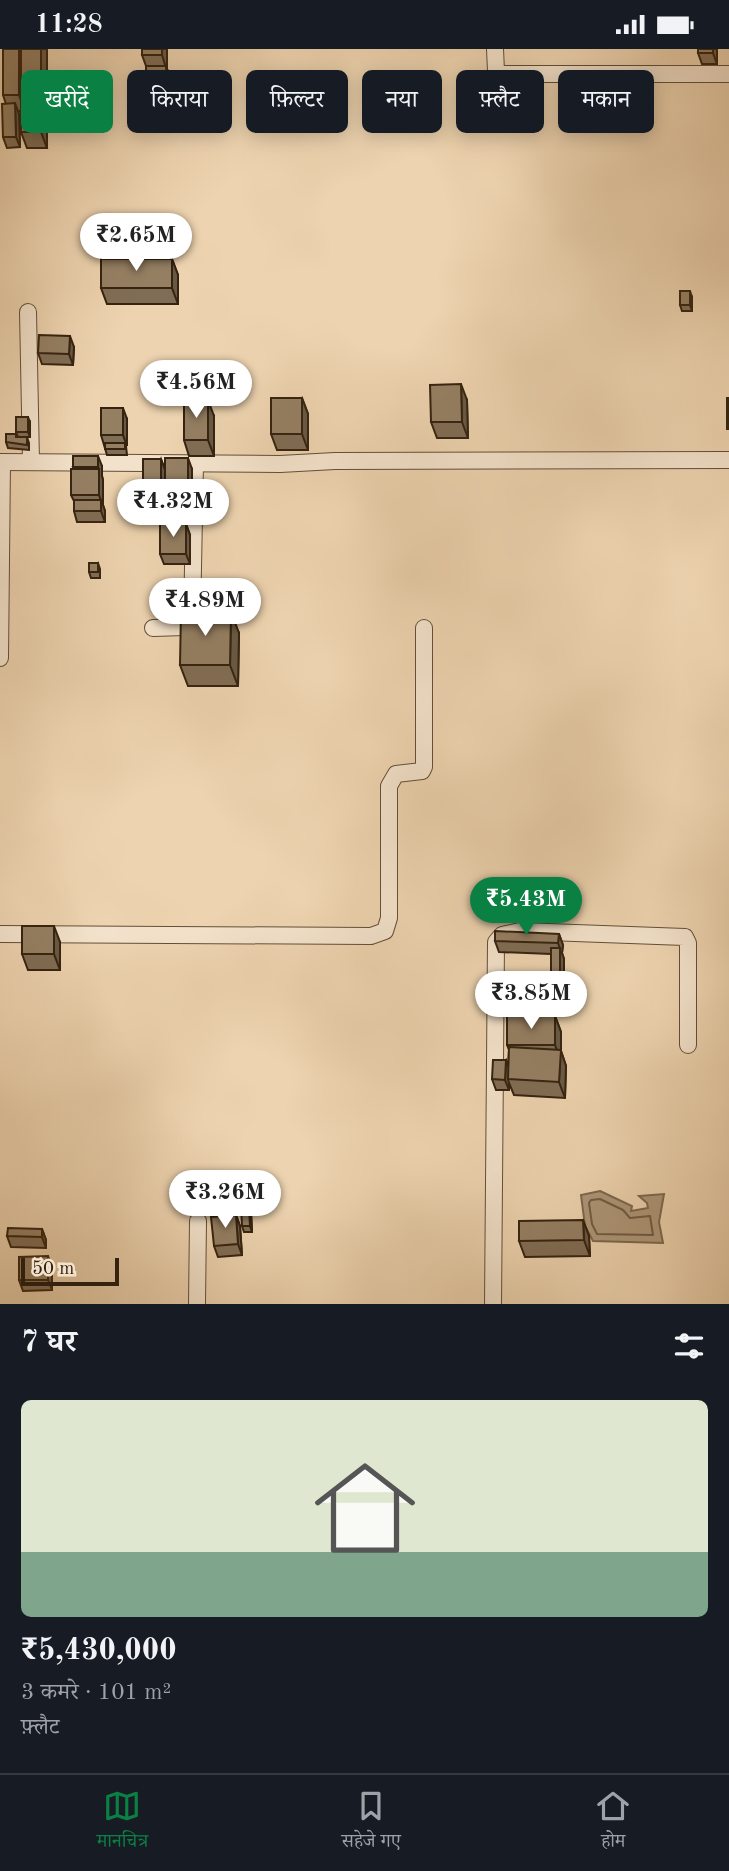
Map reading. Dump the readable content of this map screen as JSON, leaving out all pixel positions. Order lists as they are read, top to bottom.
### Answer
{
  "scale_bar": "50 m",
  "page": {
    "status": "11:28",
    "chip": [
      "खरीदें",
      "किराया",
      "फ़िल्टर",
      "नया",
      "फ़्लैट",
      "मकान"
    ],
    "price": [
      "₹2.65M",
      "₹4.56M",
      "₹4.32M",
      "₹4.89M",
      "₹5.43M",
      "₹3.85M",
      "₹3.26M"
    ],
    "scale": "50 m",
    "heading": "7 घर",
    "list": [
      {
        "name": "₹5,430,000",
        "note": "3 कमरे · 101 m² · फ़्लैट"
      }
    ],
    "tabs": ["मानचित्र", "सहेजे गए", "होम"]
  }
}
